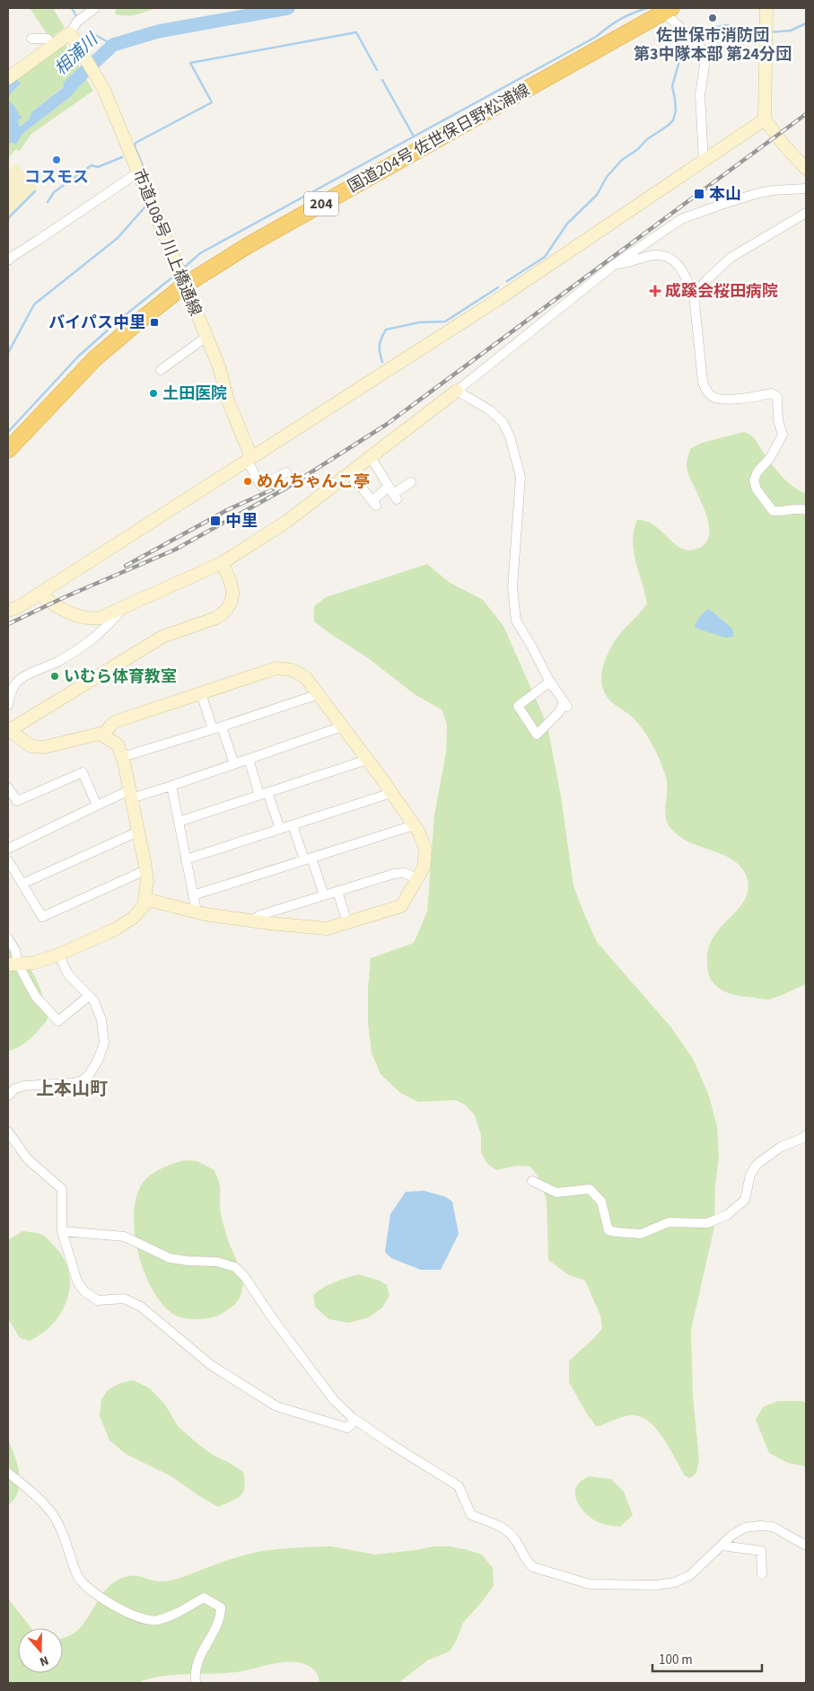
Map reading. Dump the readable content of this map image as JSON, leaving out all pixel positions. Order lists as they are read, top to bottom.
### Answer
{
  "streets": {
    "highway": ["国道204号 佐世保日野松浦線", "204"],
    "street": ["市道108号 川上橋通線"]
  },
  "crossings": [
    ["国道204号 佐世保日野松浦線", "204"],
    ["国道204号 佐世保日野松浦線", "市道108号 川上橋通線"]
  ],
  "districts": ["上本山町"],
  "water": ["相浦川"],
  "places": {
    "other": [
      "佐世保市消防団 第3中隊本部 第24分団",
      "コスモス",
      "土田医院",
      "めんちゃんこ亭",
      "いむら体育教室"
    ],
    "transit": ["本山", "バイパス中里", "中里"],
    "health": ["成蹊会桜田病院"]
  },
  "scale_bar": "100 m",
  "north": "bottom"
}
